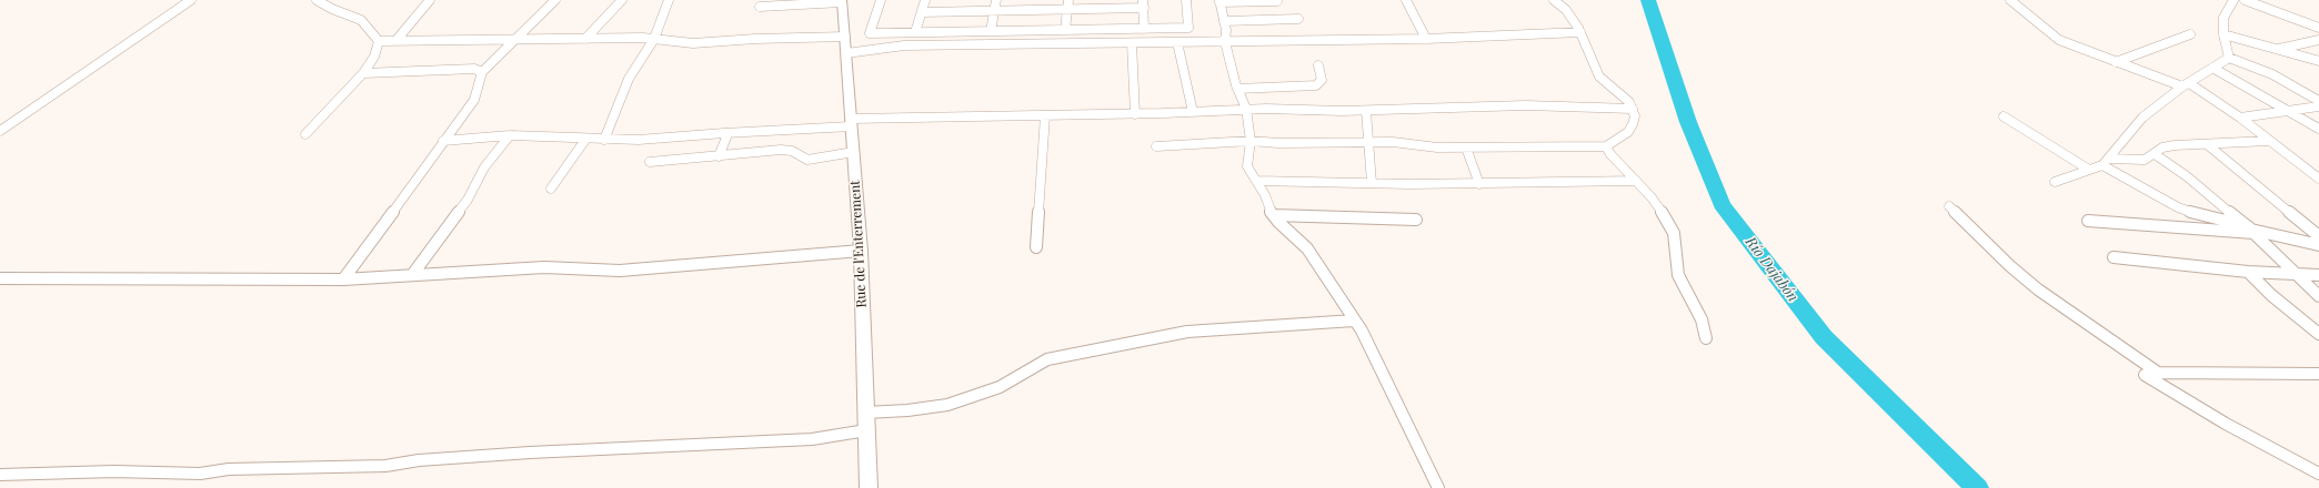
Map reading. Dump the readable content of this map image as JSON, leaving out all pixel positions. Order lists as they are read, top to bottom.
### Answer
{
  "streets": {
    "street": ["Rue de l'Enterrement"]
  },
  "water": ["Río Dajabón"]
}
